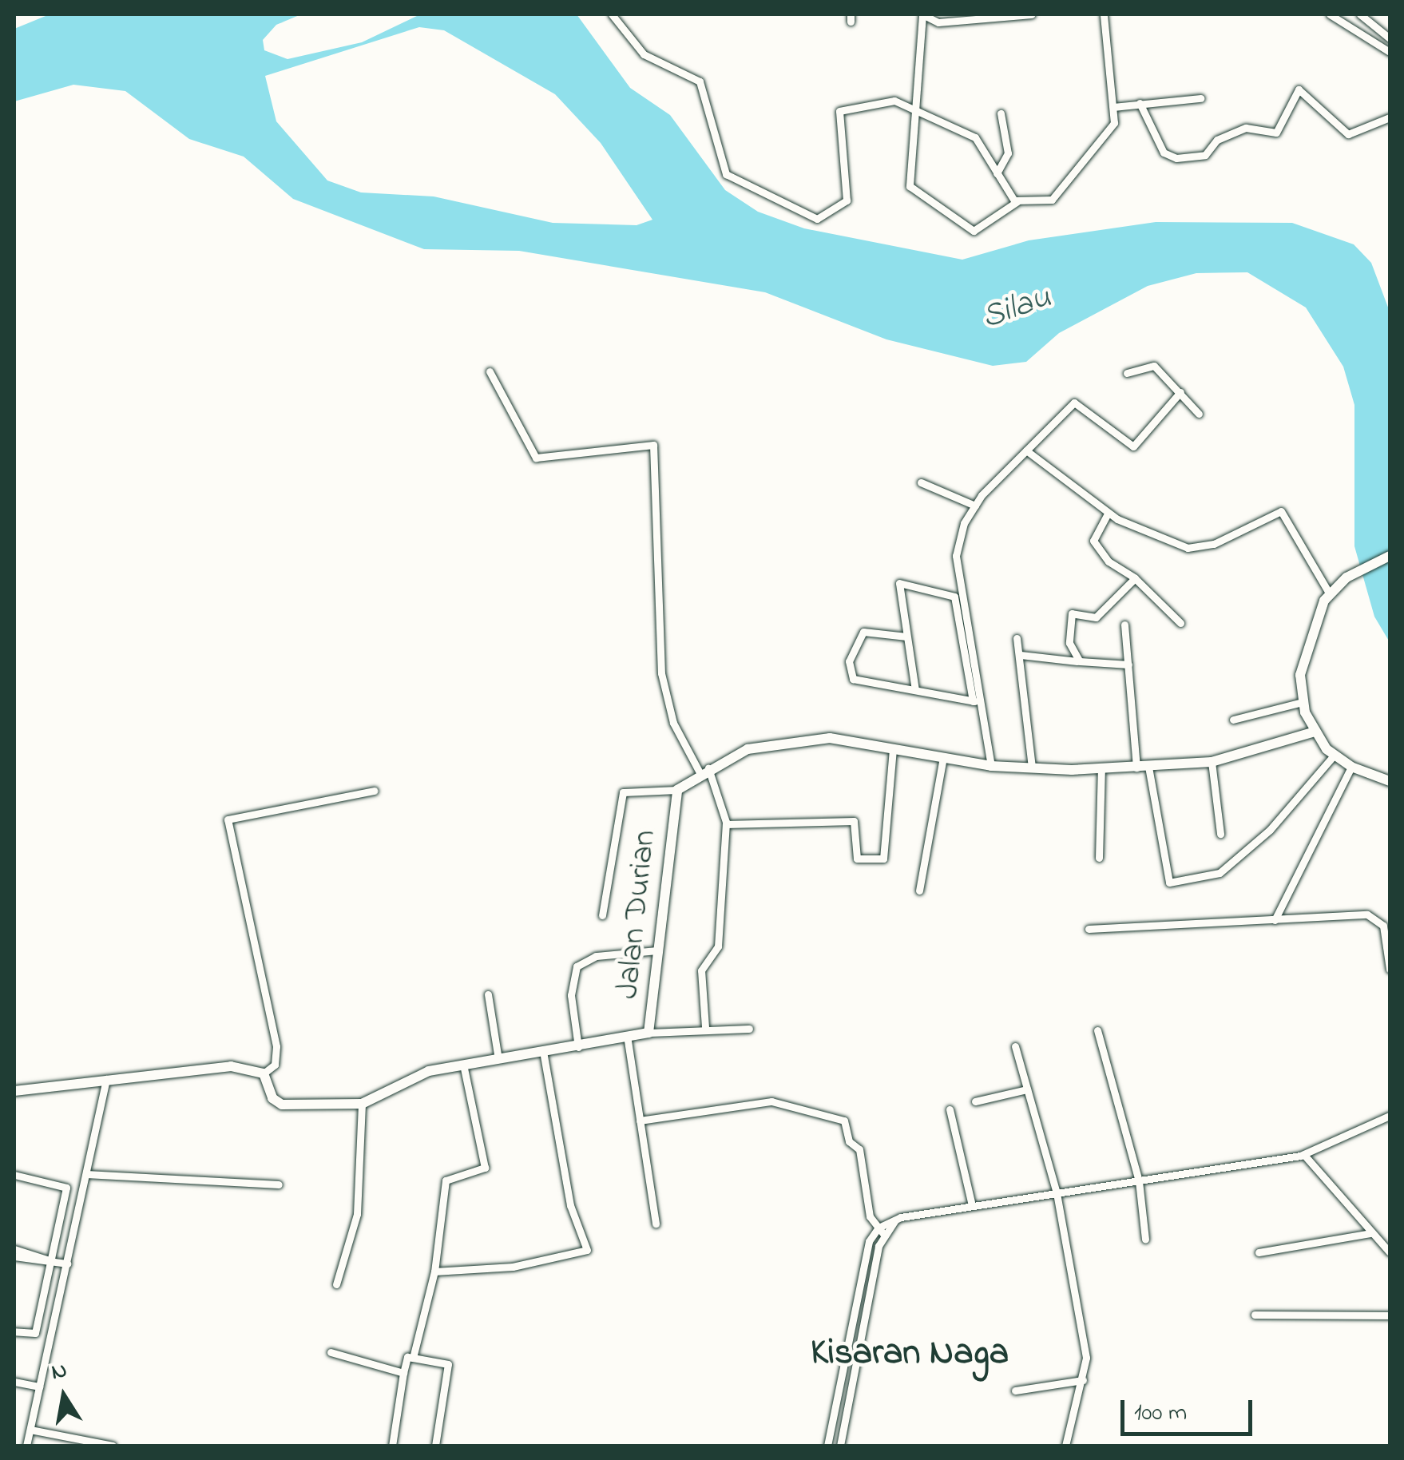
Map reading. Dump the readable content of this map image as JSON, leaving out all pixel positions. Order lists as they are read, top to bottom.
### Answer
{
  "streets": {
    "street": ["Jalan Durian"]
  },
  "districts": ["Kisaran Naga"],
  "water": ["Silau"],
  "scale_bar": "100 m",
  "north": "top"
}
